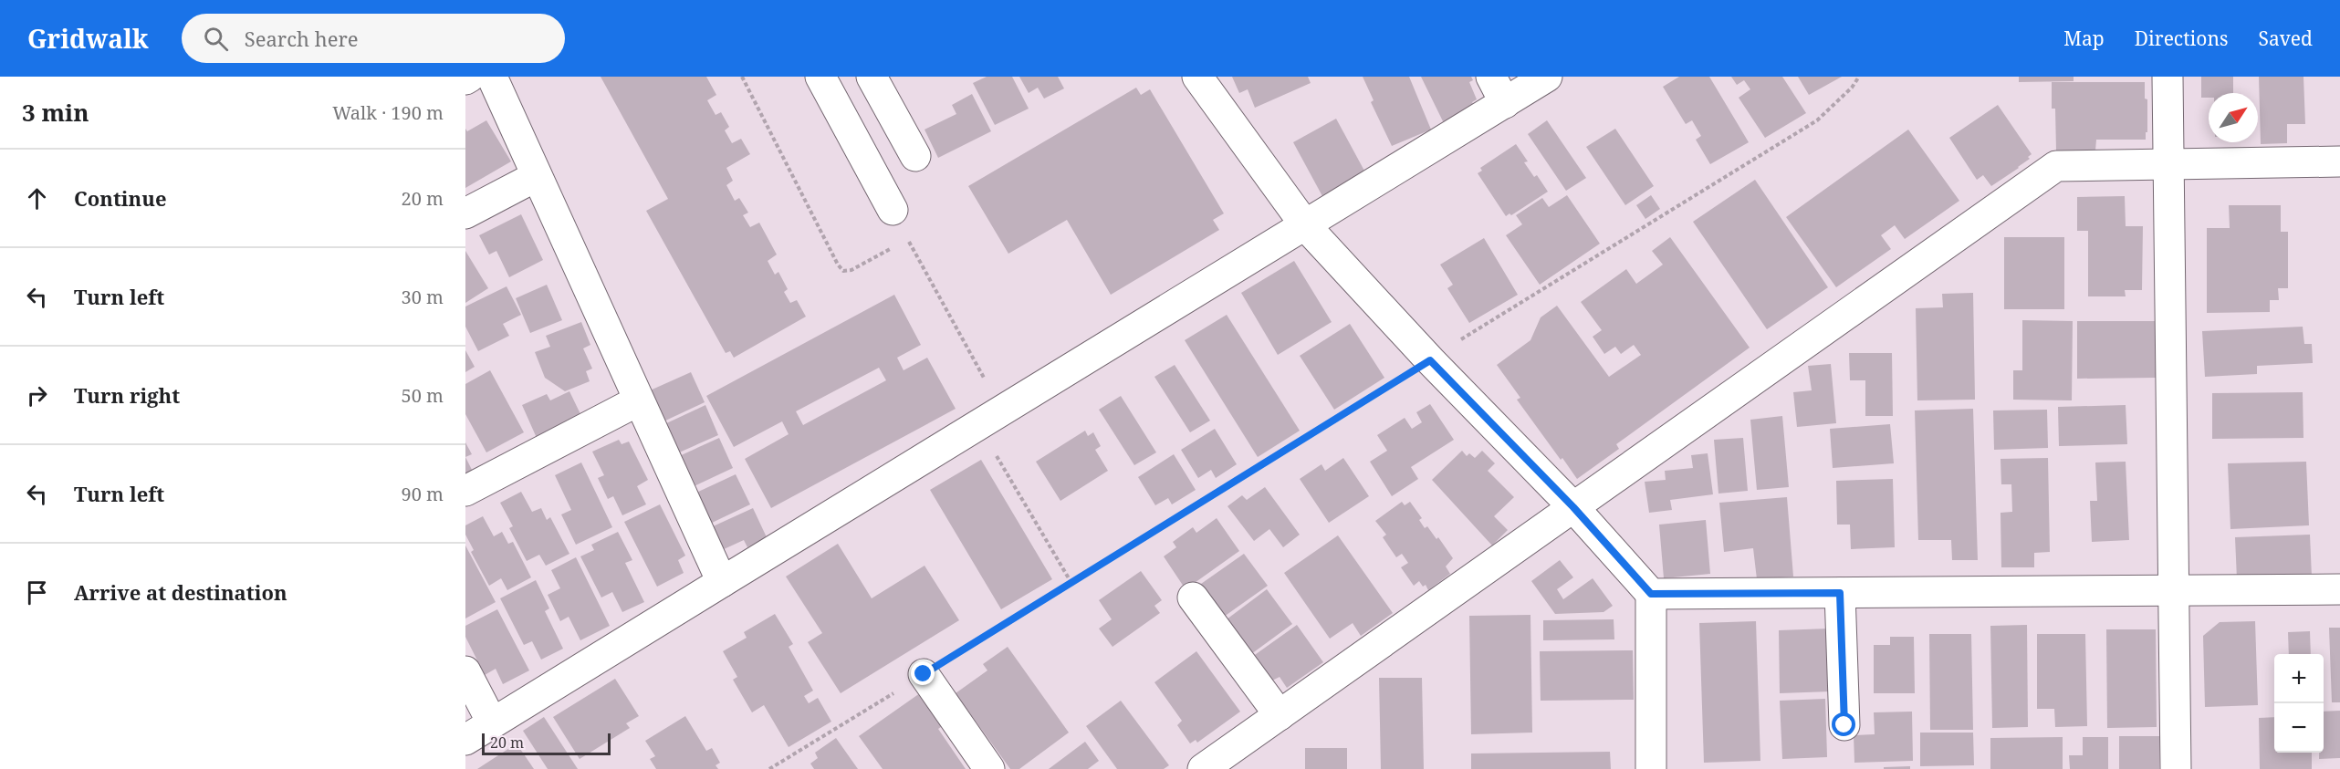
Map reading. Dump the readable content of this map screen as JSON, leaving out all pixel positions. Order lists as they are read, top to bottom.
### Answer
{
  "scale_bar": "20 m",
  "north": "top right",
  "page": {
    "header": "Gridwalk",
    "search": "Search here",
    "nav": ["Map", "Directions", "Saved"],
    "heading": ["3 min", "Walk · 190 m"],
    "list": [
      ["Continue", "20 m"],
      ["Turn left", "30 m"],
      ["Turn right", "50 m"],
      ["Turn left", "90 m"],
      "Arrive at destination"
    ],
    "map_buttons": ["+", "−"],
    "scale": "20 m"
  }
}
